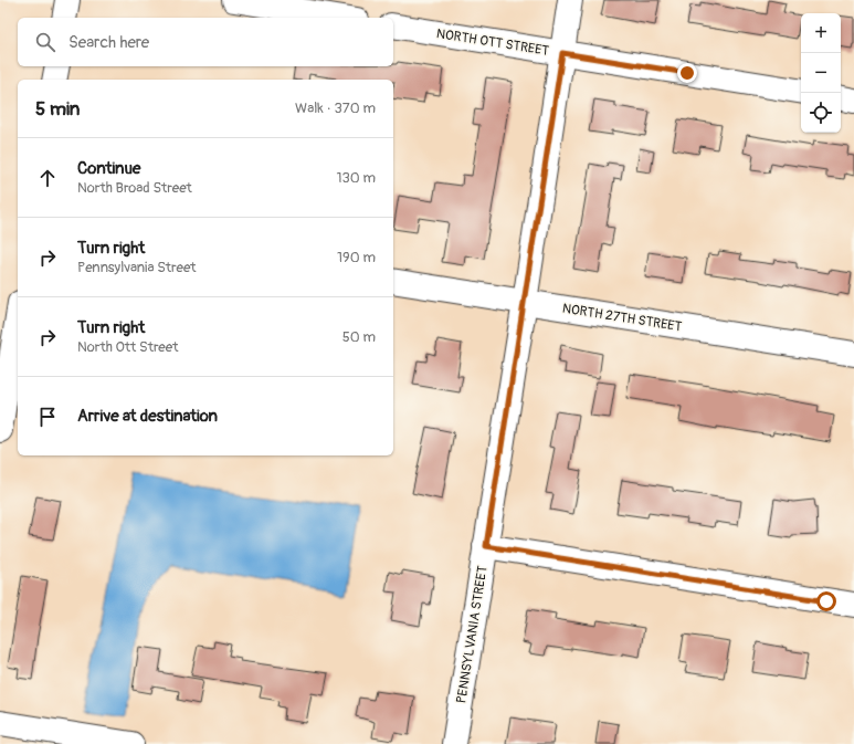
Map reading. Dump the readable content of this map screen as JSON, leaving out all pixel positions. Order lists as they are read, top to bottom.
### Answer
{
  "streets": {
    "street": ["NORTH OTT STREET", "NORTH 27TH STREET", "PENNSYLVANIA STREET"]
  },
  "crossings": [
    ["NORTH OTT STREET", "PENNSYLVANIA STREET"],
    ["NORTH 27TH STREET", "PENNSYLVANIA STREET"]
  ],
  "page": {
    "map_buttons": ["+", "−"],
    "search": "Search here",
    "heading": ["5 min", "Walk · 370 m"],
    "list": [
      ["Continue", "North Broad Street", "130 m"],
      ["Turn right", "Pennsylvania Street", "190 m"],
      ["Turn right", "North Ott Street", "50 m"],
      "Arrive at destination"
    ]
  }
}
